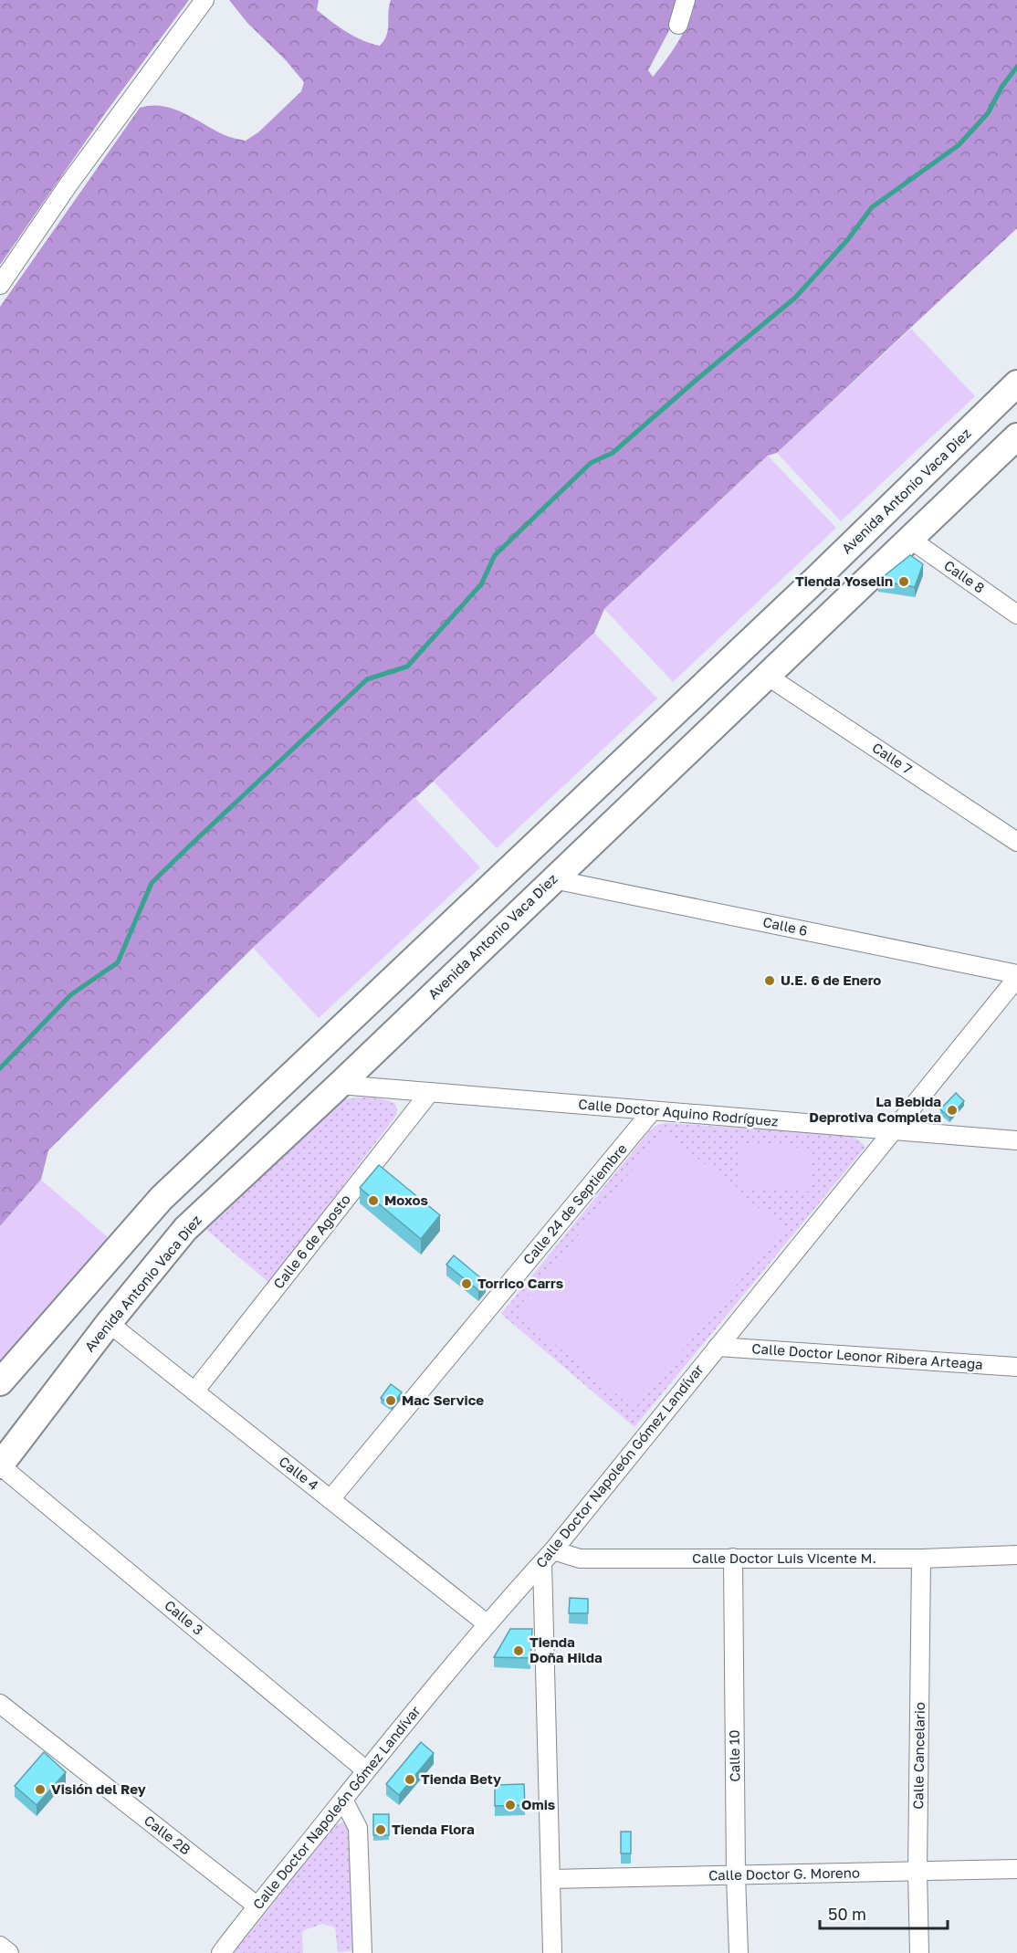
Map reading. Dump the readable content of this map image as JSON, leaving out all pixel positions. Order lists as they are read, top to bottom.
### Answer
{
  "streets": {
    "highway": ["Avenida Antonio Vaca Diez"],
    "street": [
      "Calle 8",
      "Calle 7",
      "Calle 6",
      "Calle Doctor Aquino Rodríguez",
      "Calle 24 de Septiembre",
      "Calle 6 de Agosto",
      "Calle Doctor Leonor Ribera Arteaga",
      "Calle Doctor Napoleón Gómez Landívar",
      "Calle 4",
      "Calle Doctor Luis Vicente M.",
      "Calle 3",
      "Calle 10",
      "Calle Cancelario",
      "Calle 2B",
      "Calle Doctor G. Moreno"
    ]
  },
  "crossings": [
    ["Avenida Antonio Vaca Diez", "Calle 8"],
    ["Avenida Antonio Vaca Diez", "Calle 7"],
    ["Avenida Antonio Vaca Diez", "Calle 6"],
    ["Avenida Antonio Vaca Diez", "Calle Doctor Aquino Rodríguez"],
    ["Avenida Antonio Vaca Diez", "Calle 4"],
    ["Avenida Antonio Vaca Diez", "Calle 3"],
    ["Calle 6", "Calle Doctor Napoleón Gómez Landívar"],
    ["Calle Doctor Aquino Rodríguez", "Calle 24 de Septiembre"],
    ["Calle Doctor Aquino Rodríguez", "Calle 6 de Agosto"],
    ["Calle Doctor Aquino Rodríguez", "Calle Doctor Napoleón Gómez Landívar"],
    ["Calle 24 de Septiembre", "Calle 4"],
    ["Calle 6 de Agosto", "Calle 4"],
    ["Calle Doctor Leonor Ribera Arteaga", "Calle Doctor Napoleón Gómez Landívar"],
    ["Calle Doctor Napoleón Gómez Landívar", "Calle 4"],
    ["Calle Doctor Napoleón Gómez Landívar", "Calle Doctor Luis Vicente M."],
    ["Calle Doctor Napoleón Gómez Landívar", "Calle 3"],
    ["Calle Doctor Napoleón Gómez Landívar", "Calle 2B"],
    ["Calle Doctor Luis Vicente M.", "Calle 10"],
    ["Calle Doctor Luis Vicente M.", "Calle Cancelario"],
    ["Calle 10", "Calle Doctor G. Moreno"],
    ["Calle Cancelario", "Calle Doctor G. Moreno"]
  ],
  "places": [
    "Tienda Yoselin",
    "U.E. 6 de Enero",
    "La Bebida Deprotiva Completa",
    "Moxos",
    "Torrico Carrs",
    "Mac Service",
    "Tienda Doña Hilda",
    "Tienda Bety",
    "Visión del Rey",
    "Omis",
    "Tienda Flora"
  ],
  "scale_bar": "50 m"
}
